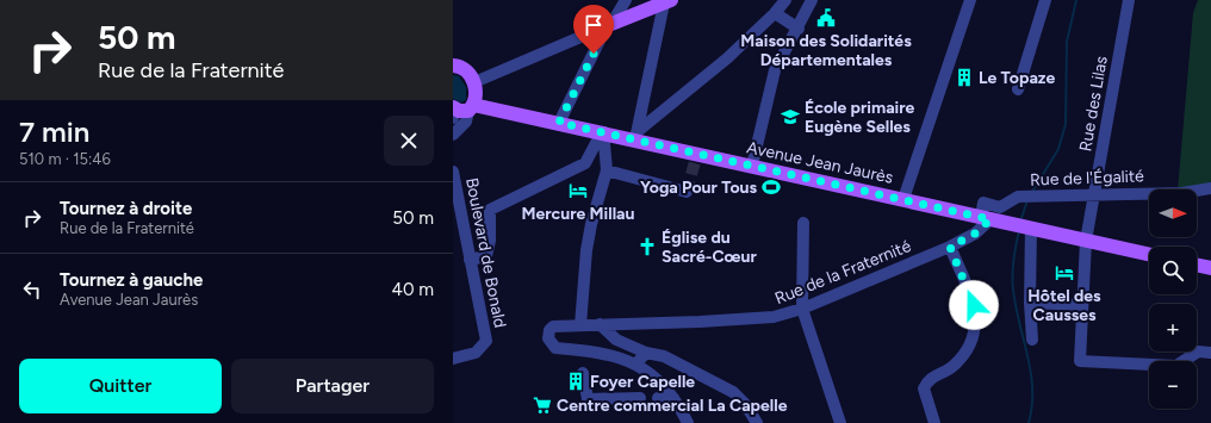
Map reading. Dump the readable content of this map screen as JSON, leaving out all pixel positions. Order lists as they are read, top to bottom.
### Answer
{
  "streets": {
    "main road": ["Avenue Jean Jaurès"],
    "street": [
      "Rue des Lilas",
      "Rue de l'Égalité",
      "Boulevard de Bonald",
      "Rue de la Fraternité"
    ]
  },
  "crossings": [
    ["Rue des Lilas", "Avenue Jean Jaurès"],
    ["Rue des Lilas", "Rue de l'Égalité"],
    ["Avenue Jean Jaurès", "Rue de l'Égalité"],
    ["Avenue Jean Jaurès", "Rue de la Fraternité"],
    ["Rue de l'Égalité", "Rue de la Fraternité"]
  ],
  "places": {
    "public building": ["Maison des Solidarités Départementales"],
    "building": ["Le Topaze", "Foyer Capelle"],
    "school or university": ["École primaire Eugène Selles"],
    "sports": ["Yoga Pour Tous"],
    "hotel": ["Mercure Millau", "Hôtel des Causses"],
    "church": ["Église du Sacré-Cœur"],
    "supermarket": ["Centre commercial La Capelle"]
  },
  "north": "right",
  "page": {
    "turn": ["50 m", "Rue de la Fraternité"],
    "heading": ["7 min", "510 m · 15:46"],
    "list": [
      {
        "name": "Tournez à droite",
        "note": "Rue de la Fraternité",
        "value": "50 m"
      },
      {
        "name": "Tournez à gauche",
        "note": "Avenue Jean Jaurès",
        "value": "40 m"
      }
    ],
    "map_buttons": ["+", "−"],
    "buttons": ["Quitter", "Partager"]
  }
}
